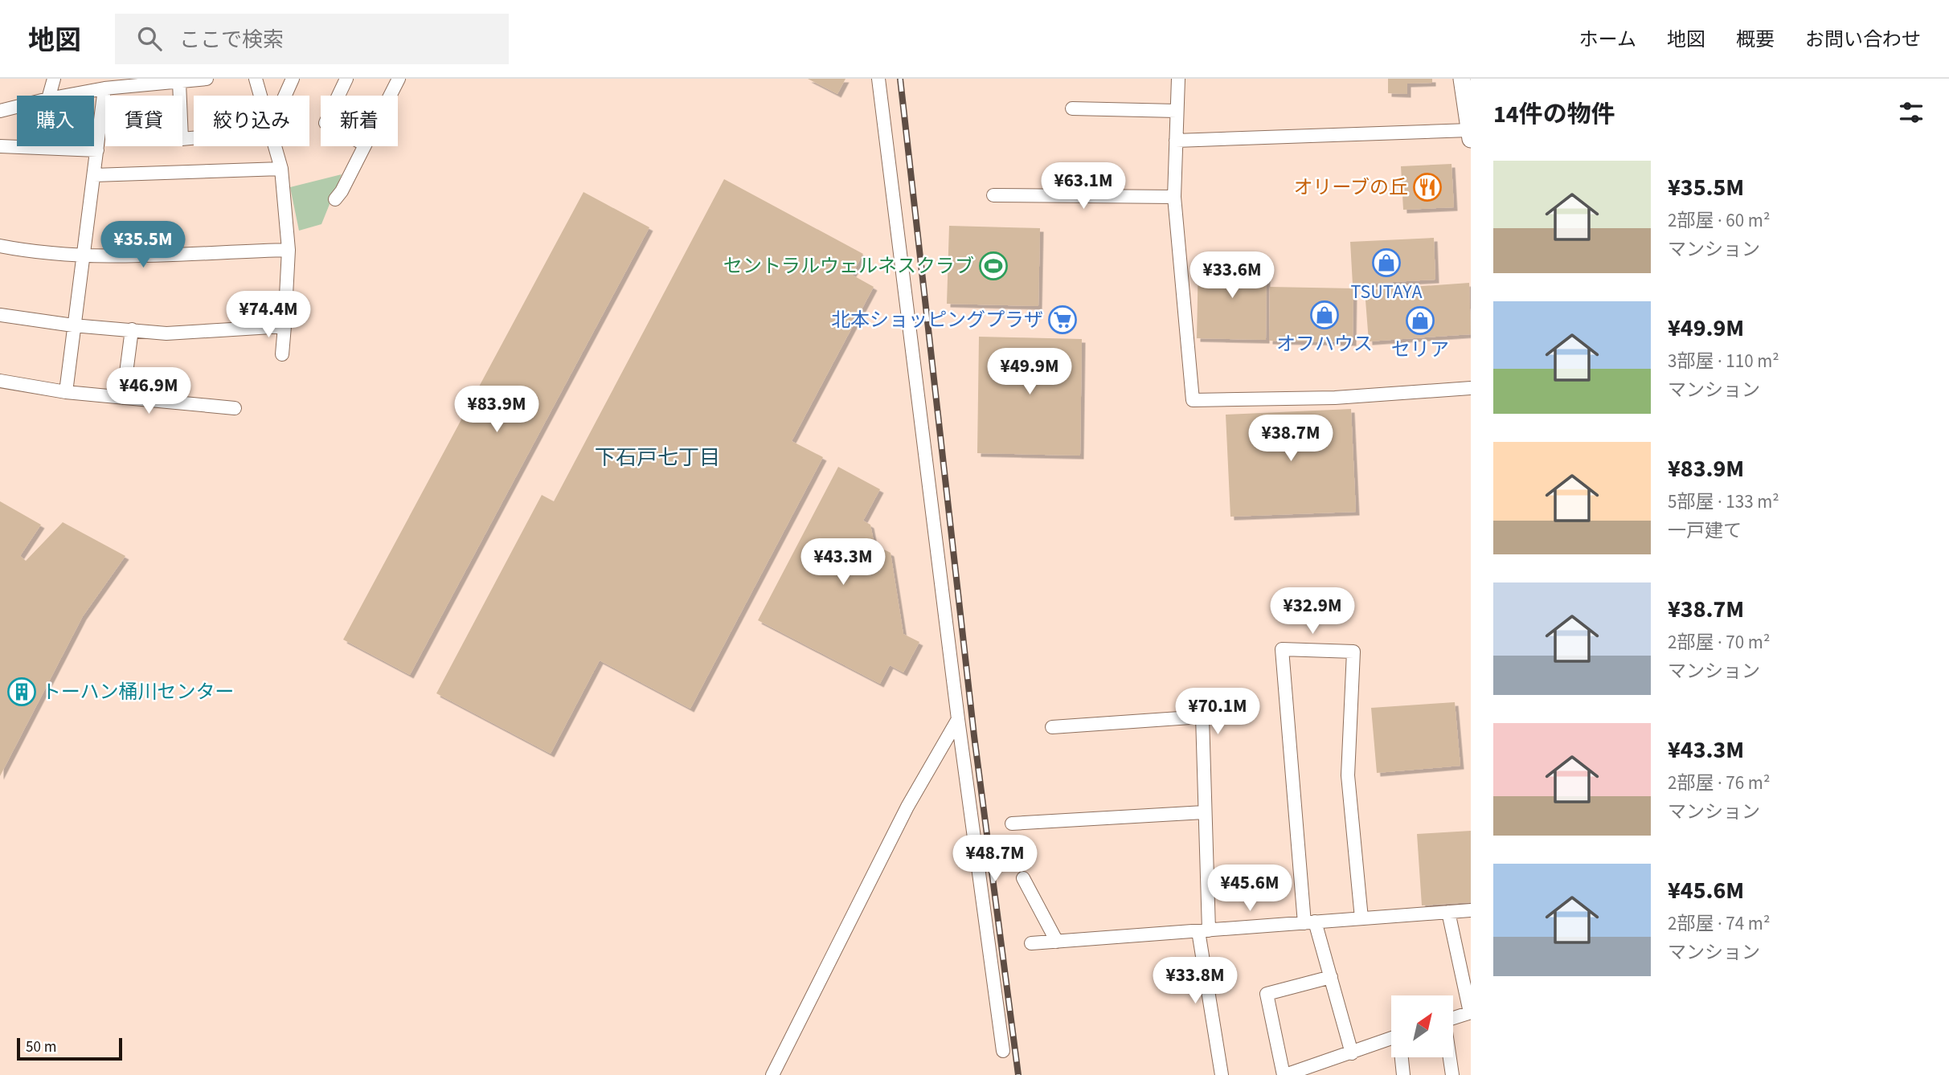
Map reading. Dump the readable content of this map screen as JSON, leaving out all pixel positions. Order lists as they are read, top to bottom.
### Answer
{
  "districts": ["下石戸七丁目"],
  "places": {
    "restaurant": ["オリーブの丘"],
    "shop": ["TSUTAYA", "オフハウス", "セリア"],
    "sports": ["セントラルウェルネスクラブ"],
    "supermarket": ["北本ショッピングプラザ"],
    "building": ["トーハン桶川センター"]
  },
  "scale_bar": "50 m",
  "north": "top right",
  "page": {
    "header": "地図",
    "search": "ここで検索",
    "nav": [
      "ホーム",
      "地図",
      "概要",
      "お問い合わせ"
    ],
    "heading": "14件の物件",
    "chip": [
      "購入",
      "賃貸",
      "絞り込み",
      "新着"
    ],
    "list": [
      {
        "name": "¥35.5M",
        "note": "2部屋 · 60 m² · マンション"
      },
      {
        "name": "¥49.9M",
        "note": "3部屋 · 110 m² · マンション"
      },
      {
        "name": "¥83.9M",
        "note": "5部屋 · 133 m² · 一戸建て"
      },
      {
        "name": "¥38.7M",
        "note": "2部屋 · 70 m² · マンション"
      },
      {
        "name": "¥43.3M",
        "note": "2部屋 · 76 m² · マンション"
      },
      {
        "name": "¥45.6M",
        "note": "2部屋 · 74 m² · マンション"
      }
    ],
    "price": [
      "¥63.1M",
      "¥35.5M",
      "¥33.6M",
      "¥74.4M",
      "¥49.9M",
      "¥46.9M",
      "¥83.9M",
      "¥38.7M",
      "¥43.3M",
      "¥32.9M",
      "¥70.1M",
      "¥48.7M",
      "¥45.6M",
      "¥33.8M"
    ],
    "scale": "50 m"
  }
}
